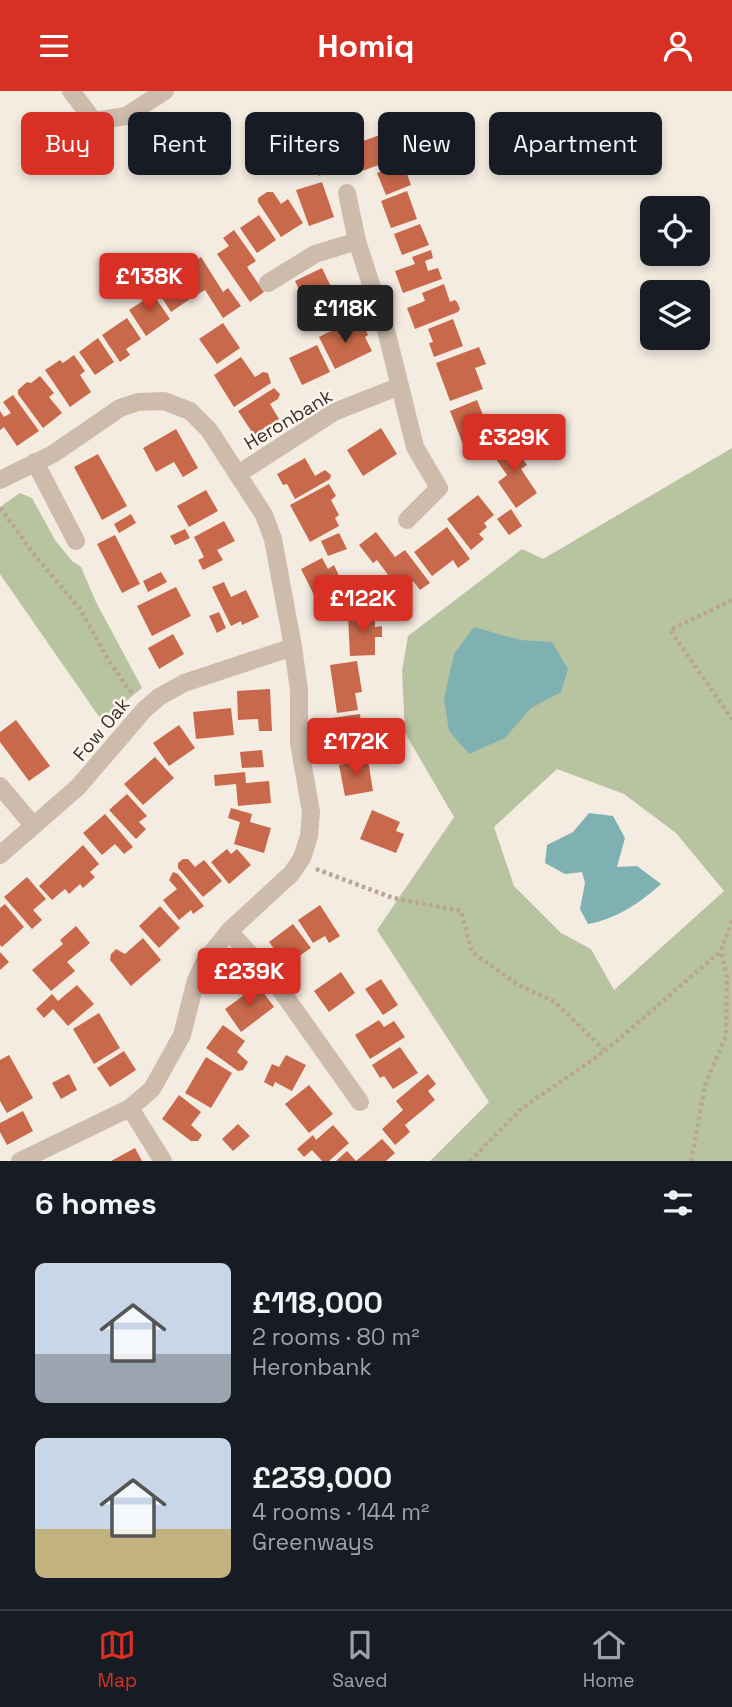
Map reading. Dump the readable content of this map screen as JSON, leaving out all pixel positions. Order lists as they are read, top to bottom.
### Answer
{
  "streets": {
    "street": ["Heronbank", "Fow Oak"]
  },
  "page": {
    "header": "Homiq",
    "chip": [
      "Buy",
      "Rent",
      "Filters",
      "New",
      "Apartment"
    ],
    "price": [
      "£138K",
      "£118K",
      "£329K",
      "£122K",
      "£172K",
      "£239K"
    ],
    "heading": "6 homes",
    "list": [
      {
        "name": "£118,000",
        "note": "2 rooms · 80 m² · Heronbank"
      },
      {
        "name": "£239,000",
        "note": "4 rooms · 144 m² · Greenways"
      }
    ],
    "tabs": ["Map", "Saved", "Home"]
  }
}
